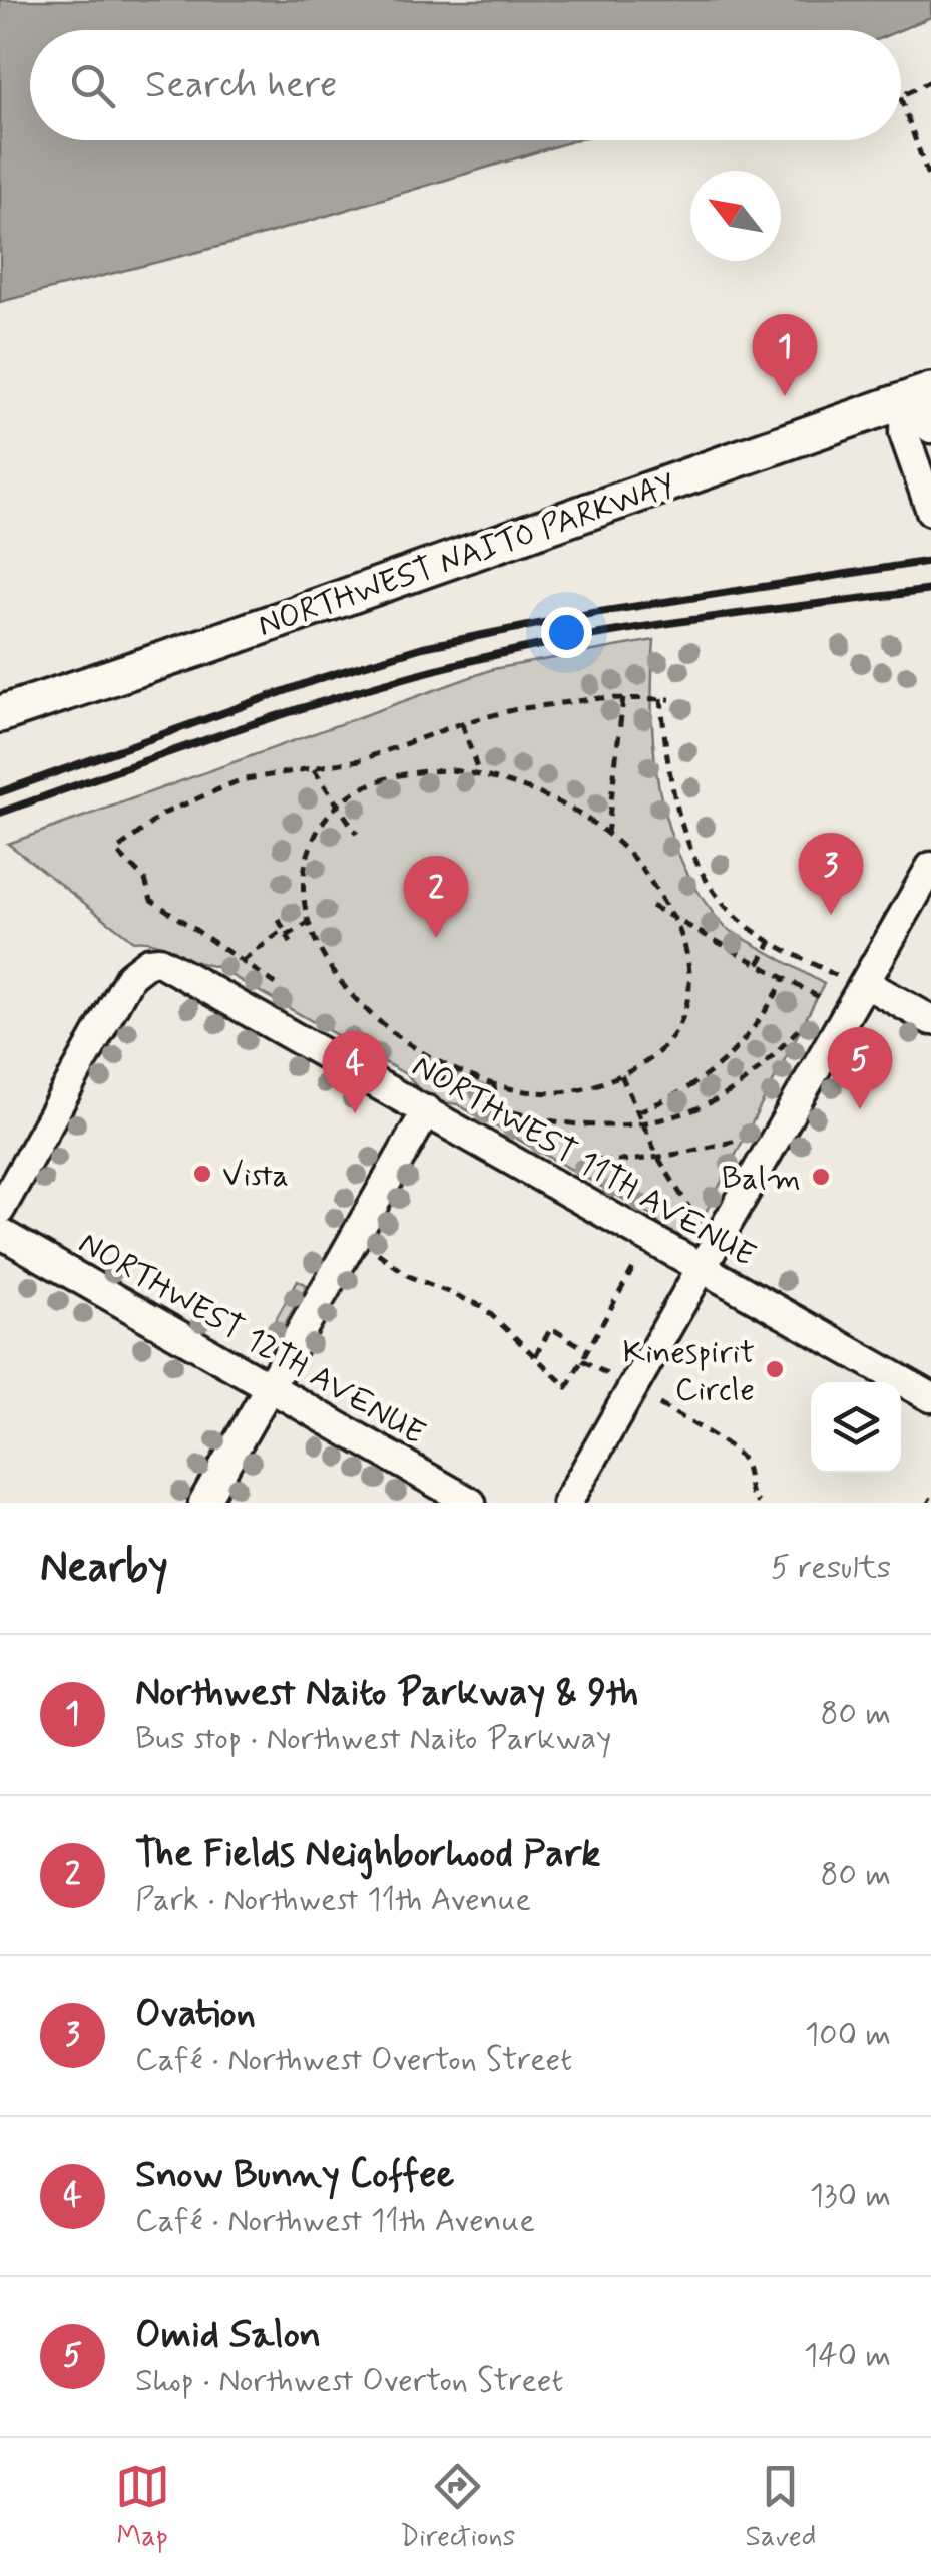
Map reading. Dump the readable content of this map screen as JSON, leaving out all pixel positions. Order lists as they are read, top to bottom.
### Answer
{
  "streets": {
    "main road": ["NORTHWEST NAITO PARKWAY"],
    "street": ["NORTHWEST 11TH AVENUE", "NORTHWEST 12TH AVENUE"]
  },
  "places": ["Vista", "Balm", "Kinespirit Circle"],
  "north": "top left",
  "page": {
    "search": "Search here",
    "pins": [
      "1",
      "3",
      "2",
      "5",
      "4"
    ],
    "heading": ["Nearby", "5 results"],
    "list": [
      {
        "mark": "1",
        "name": "Northwest Naito Parkway & 9th",
        "note": "Bus stop · Northwest Naito Parkway",
        "value": "80 m"
      },
      {
        "mark": "2",
        "name": "The Fields Neighborhood Park",
        "note": "Park · Northwest 11th Avenue",
        "value": "80 m"
      },
      {
        "mark": "3",
        "name": "Ovation",
        "note": "Café · Northwest Overton Street",
        "value": "100 m"
      },
      {
        "mark": "4",
        "name": "Snow Bunny Coffee",
        "note": "Café · Northwest 11th Avenue",
        "value": "130 m"
      },
      {
        "mark": "5",
        "name": "Omid Salon",
        "note": "Shop · Northwest Overton Street",
        "value": "140 m"
      }
    ],
    "nav": ["Map", "Directions", "Saved"]
  }
}
